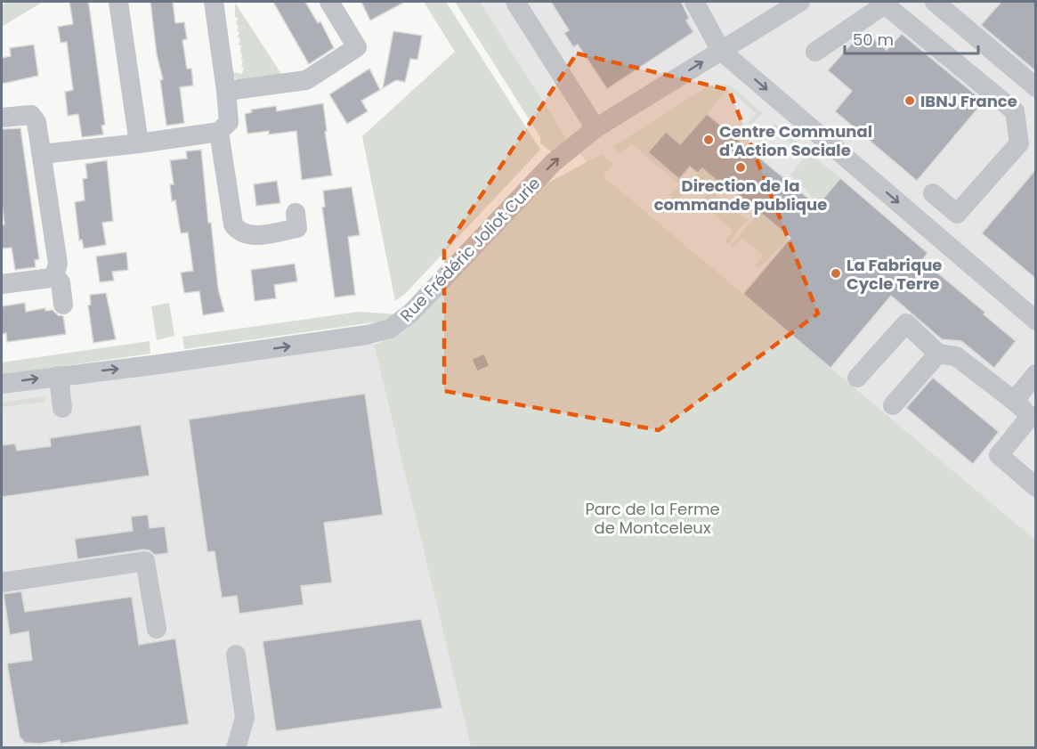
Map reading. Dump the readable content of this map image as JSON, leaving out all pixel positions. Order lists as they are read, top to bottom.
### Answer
{
  "streets": {
    "street": ["Rue Frédéric Joliot Curie"]
  },
  "one_way": ["Rue Frédéric Joliot Curie"],
  "parks": ["Parc de la Ferme de Montceleux"],
  "places": [
    "IBNJ France",
    "Centre Communal d'Action Sociale",
    "Direction de la commande publique",
    "La Fabrique Cycle Terre"
  ],
  "scale_bar": "50 m"
}
